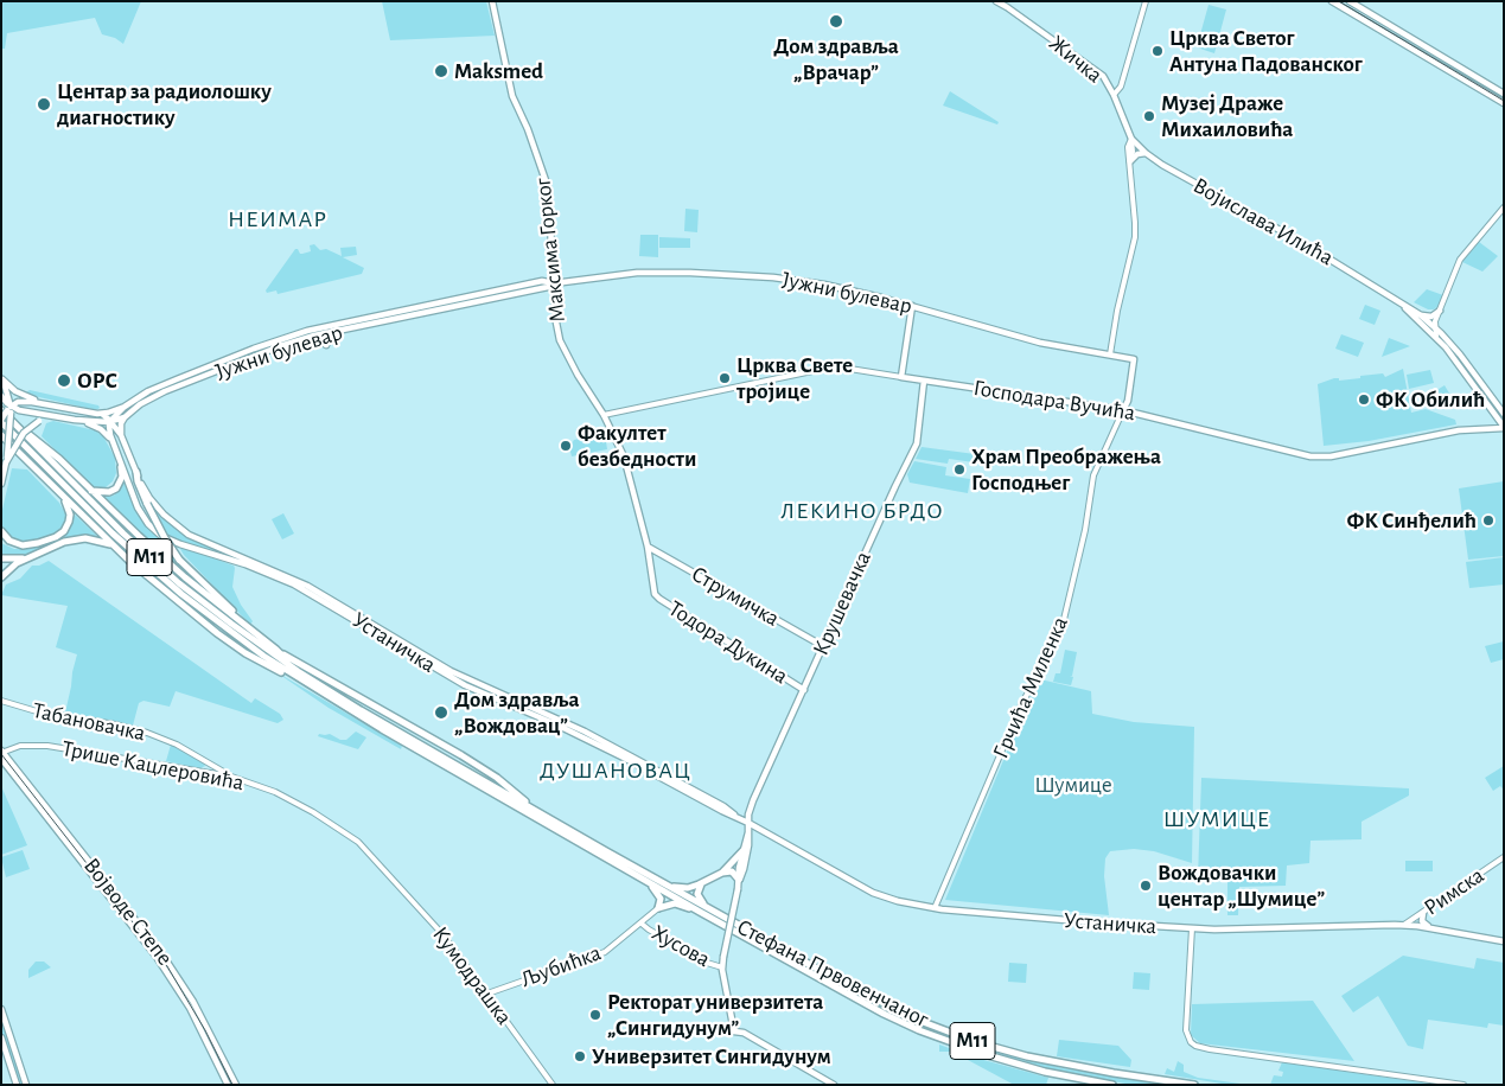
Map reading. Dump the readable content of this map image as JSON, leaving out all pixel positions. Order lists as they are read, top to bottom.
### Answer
{
  "streets": {
    "highway": ["M11", "Стефана Првовенчаног"],
    "main road": [
      "Жичка",
      "Војислава Илића",
      "Максима Горког",
      "Јужни булевар",
      "Господара Вучића",
      "Струмичка",
      "Крушевачка",
      "Устаничка",
      "Тодора Дукина",
      "Грчића Миленка",
      "Војводе Степе"
    ],
    "street": [
      "Табановачка",
      "Трише Кацлеровића",
      "Римска",
      "Хусова",
      "Љубићка",
      "Кумодрашка"
    ]
  },
  "crossings": [
    ["Жичка", "Војислава Илића"],
    ["Војислава Илића", "Господара Вучића"],
    ["Максима Горког", "Јужни булевар"],
    ["Максима Горког", "Господара Вучића"],
    ["Максима Горког", "Струмичка"],
    ["Максима Горког", "Тодора Дукина"],
    ["Јужни булевар", "M11"],
    ["Јужни булевар", "Устаничка"],
    ["Јужни булевар", "Грчића Миленка"],
    ["Господара Вучића", "Крушевачка"],
    ["Господара Вучића", "Грчића Миленка"],
    ["M11", "Стефана Првовенчаног"],
    ["Струмичка", "Крушевачка"],
    ["Крушевачка", "Устаничка"],
    ["Крушевачка", "Тодора Дукина"],
    ["Устаничка", "Грчића Миленка"],
    ["Устаничка", "Римска"],
    ["Табановачка", "Трише Кацлеровића"],
    ["Трише Кацлеровића", "Војводе Степе"],
    ["Трише Кацлеровића", "Кумодрашка"],
    ["Хусова", "Љубићка"],
    ["Љубићка", "Кумодрашка"]
  ],
  "districts": [
    "НЕИМАР",
    "ЛЕКИНО БРДО",
    "ДУШАНОВАЦ",
    "ШУМИЦЕ"
  ],
  "parks": ["Шумице"],
  "places": [
    "Дом здравља „Врачар”",
    "Црква Светог Антуна Падованског",
    "Maksmed",
    "Центар за радиолошку диагностику",
    "Музеј Драже Михаиловића",
    "Црква Свете тројице",
    "ОРС",
    "ФК Обилић",
    "Факултет безбедности",
    "Храм Преображења Господњег",
    "ФК Синђелић",
    "Дом здравља „Вождовац”",
    "Вождовачки центар „Шумице”",
    "Ректорат универзитета „Сингидунум”",
    "Универзитет Сингидунум"
  ]
}
